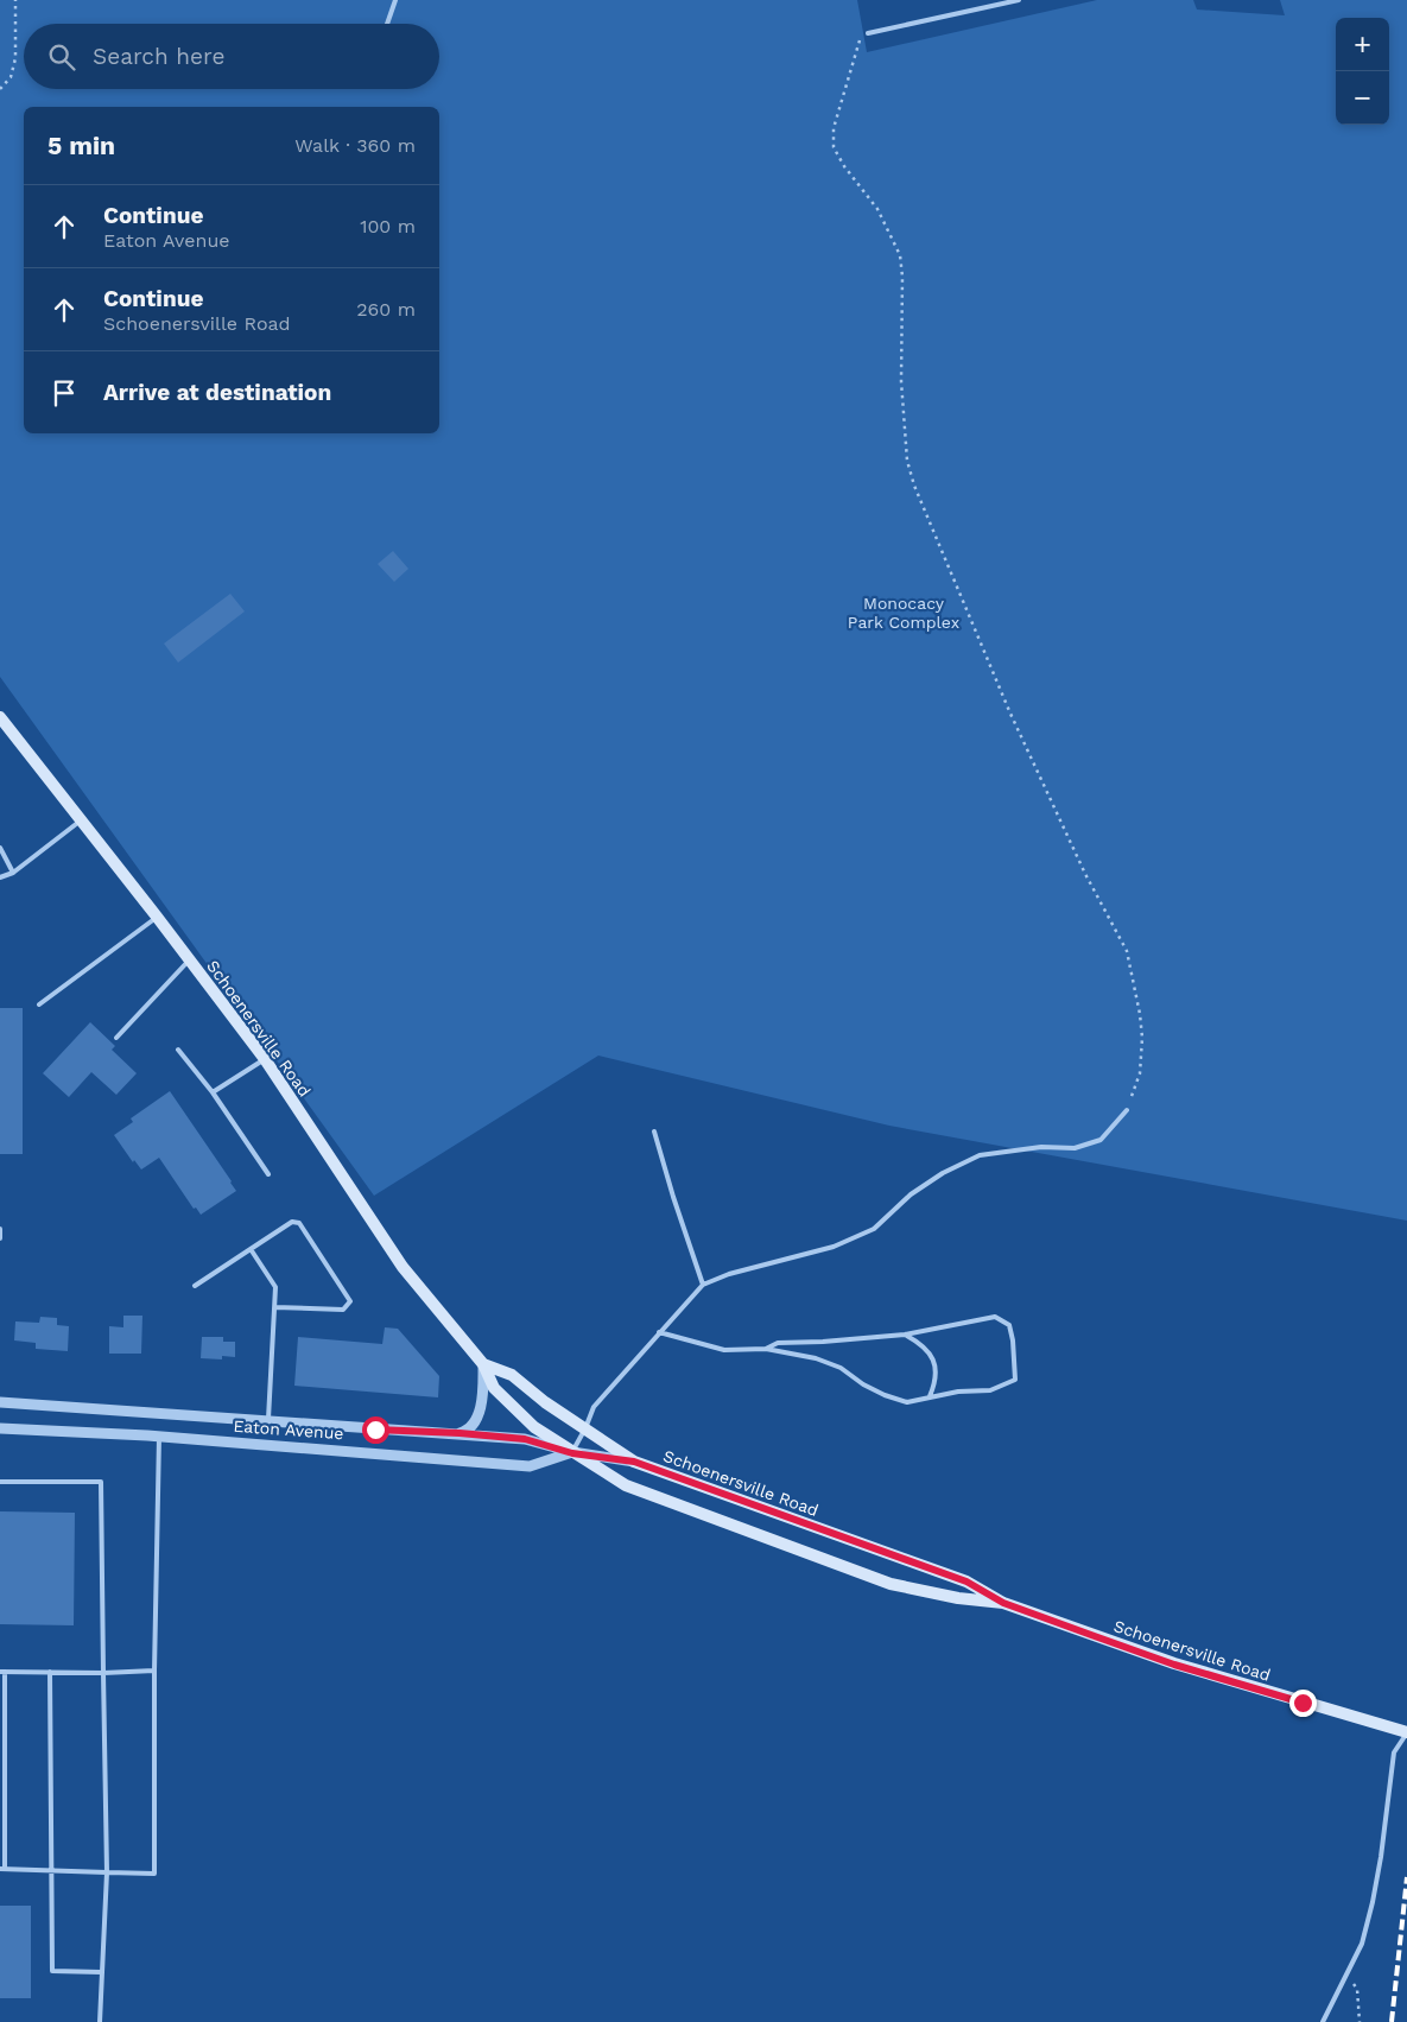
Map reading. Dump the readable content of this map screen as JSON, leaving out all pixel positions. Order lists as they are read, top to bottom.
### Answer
{
  "streets": {
    "main road": ["Schoenersville Road"],
    "street": ["Eaton Avenue"]
  },
  "crossings": [
    ["Schoenersville Road", "Eaton Avenue"]
  ],
  "parks": ["Monocacy Park Complex"],
  "page": {
    "map_buttons": ["+", "−"],
    "search": "Search here",
    "heading": ["5 min", "Walk · 360 m"],
    "list": [
      ["Continue", "Eaton Avenue", "100 m"],
      ["Continue", "Schoenersville Road", "260 m"],
      "Arrive at destination"
    ]
  }
}
